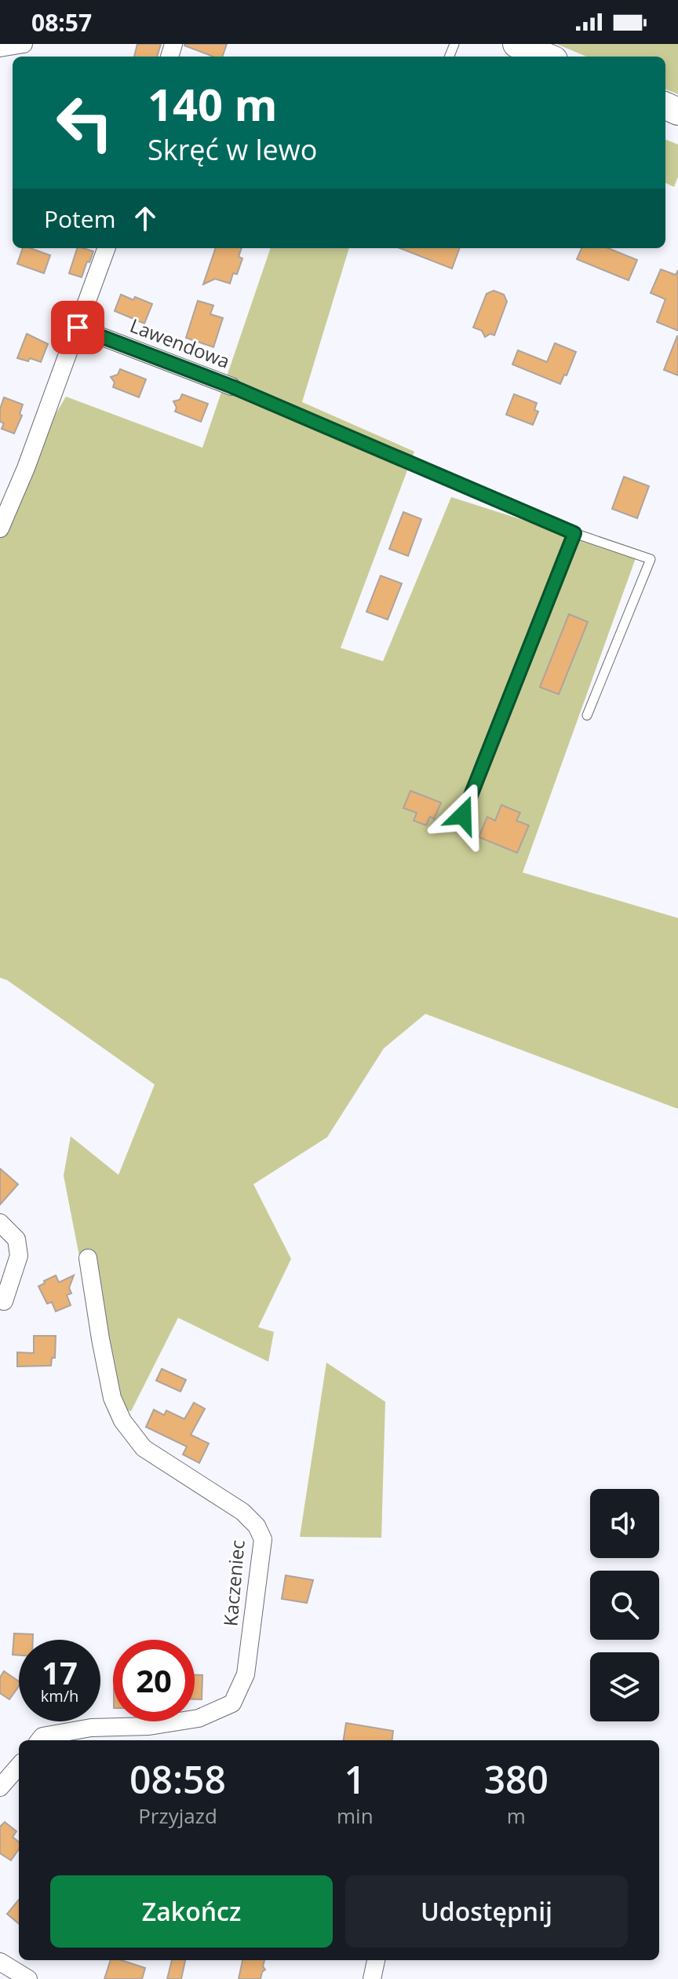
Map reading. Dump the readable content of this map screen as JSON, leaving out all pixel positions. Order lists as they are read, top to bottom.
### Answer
{
  "streets": {
    "street": ["Lawendowa", "Kaczeniec"]
  },
  "page": {
    "status": "08:57",
    "turn": ["140 m", "Skręć w lewo"],
    "then": "Potem",
    "speed": "17 km/h",
    "limit": "20",
    "eta": [
      "08:58",
      "Przyjazd",
      "1",
      "min",
      "380",
      "m"
    ],
    "buttons": ["Zakończ", "Udostępnij"]
  }
}
